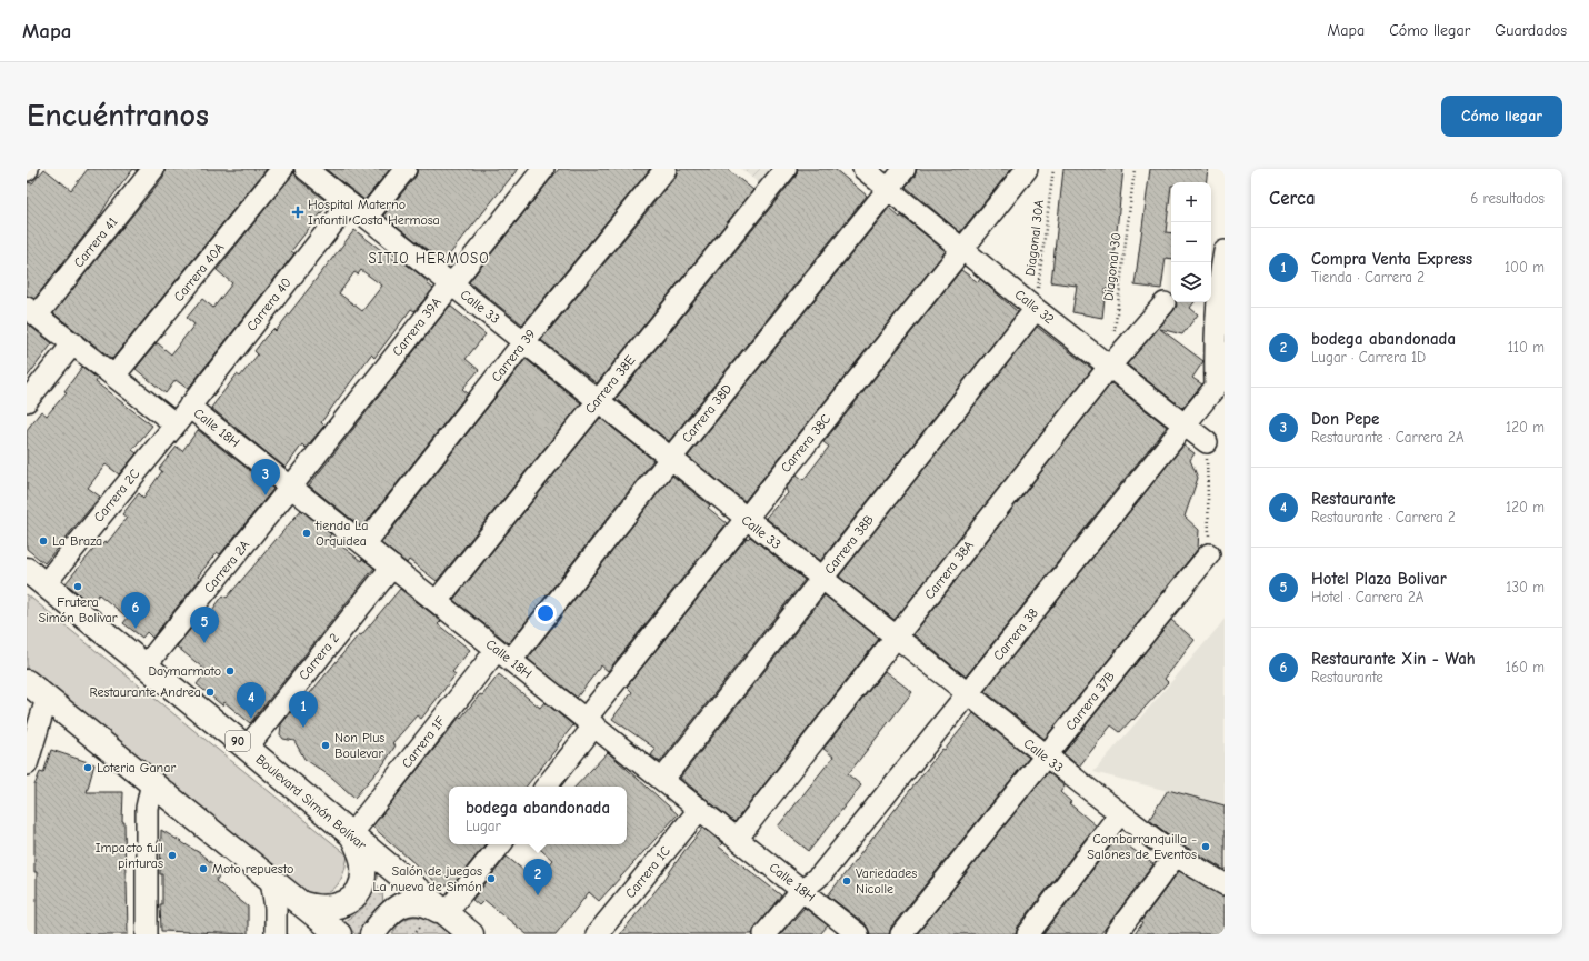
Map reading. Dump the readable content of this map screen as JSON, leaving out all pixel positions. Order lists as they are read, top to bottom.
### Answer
{
  "streets": {
    "highway": ["90", "Boulevard Simón Bolívar"],
    "street": [
      "Carrera 41",
      "Carrera 40A",
      "Carrera 40",
      "Calle 33",
      "Calle 32",
      "Carrera 39A",
      "Carrera 39",
      "Carrera 38E",
      "Carrera 38D",
      "Calle 18H",
      "Carrera 38C",
      "Carrera 2C",
      "Carrera 38B",
      "Carrera 2A",
      "Carrera 38A",
      "Carrera 38",
      "Carrera 2",
      "Carrera 37B",
      "Carrera 1F",
      "Carrera 1C"
    ],
    "path": ["Diagonal 30A", "Diagonal 30"]
  },
  "crossings": [
    ["Diagonal 30A", "Calle 32"],
    ["Diagonal 30A", "Carrera 38B"],
    ["Carrera 41", "Calle 18H"],
    ["Carrera 40A", "Calle 18H"],
    ["Carrera 40", "Calle 33"],
    ["Carrera 40", "Calle 18H"],
    ["Carrera 40", "Carrera 2C"],
    ["Calle 33", "Carrera 39A"],
    ["Calle 33", "Carrera 39"],
    ["Calle 33", "Carrera 38E"],
    ["Calle 33", "Carrera 38D"],
    ["Calle 33", "Carrera 38C"],
    ["Calle 33", "Carrera 38B"],
    ["Calle 33", "Carrera 38A"],
    ["Calle 33", "Carrera 38"],
    ["Calle 33", "Carrera 37B"],
    ["Calle 32", "Carrera 38D"],
    ["Calle 32", "Carrera 38C"],
    ["Calle 32", "Carrera 38B"],
    ["Calle 32", "Carrera 38A"],
    ["Calle 32", "Carrera 38"],
    ["Carrera 39A", "Calle 18H"],
    ["Carrera 39A", "Carrera 2A"],
    ["Carrera 39", "Calle 18H"],
    ["Carrera 38E", "Calle 18H"],
    ["Carrera 38D", "Calle 18H"],
    ["Carrera 38D", "Carrera 1F"],
    ["Calle 18H", "Carrera 38C"],
    ["Calle 18H", "Carrera 2C"],
    ["Calle 18H", "Carrera 38B"],
    ["Calle 18H", "Carrera 2A"],
    ["Calle 18H", "Carrera 38A"],
    ["Calle 18H", "Carrera 38"],
    ["Calle 18H", "Carrera 2"],
    ["Calle 18H", "Carrera 1F"],
    ["Calle 18H", "Carrera 1C"],
    ["Carrera 2C", "Boulevard Simón Bolívar"],
    ["Carrera 2A", "Boulevard Simón Bolívar"],
    ["Carrera 2", "Boulevard Simón Bolívar"],
    ["Carrera 1F", "Boulevard Simón Bolívar"]
  ],
  "districts": ["SITIO HERMOSO"],
  "places": {
    "health": ["Hospital Materno Infantil Costa Hermosa"],
    "other": [
      "tienda La Orquidea",
      "La Braza",
      "Frutera Simón Bolivar",
      "Daymarmoto",
      "Restaurante Andrea",
      "Non Plus Boulevar",
      "Loteria Ganar",
      "Combarranquilla - Salones de Eventos",
      "Impacto full pinturas",
      "Moto repuesto",
      "Salón de juegos La nueva de Simón",
      "Variedades Nicolle"
    ]
  },
  "page": {
    "header": "Mapa",
    "nav": ["Mapa", "Cómo llegar", "Guardados"],
    "buttons": "Cómo llegar",
    "title": "Encuéntranos",
    "heading": ["Cerca", "6 resultados"],
    "map_buttons": ["+", "−"],
    "list": [
      {
        "mark": "1",
        "name": "Compra Venta Express",
        "note": "Tienda · Carrera 2",
        "value": "100 m"
      },
      {
        "mark": "2",
        "name": "bodega abandonada",
        "note": "Lugar · Carrera 1D",
        "value": "110 m"
      },
      {
        "mark": "3",
        "name": "Don Pepe",
        "note": "Restaurante · Carrera 2A",
        "value": "120 m"
      },
      {
        "mark": "4",
        "name": "Restaurante",
        "note": "Restaurante · Carrera 2",
        "value": "120 m"
      },
      {
        "mark": "5",
        "name": "Hotel Plaza Bolivar",
        "note": "Hotel · Carrera 2A",
        "value": "130 m"
      },
      {
        "mark": "6",
        "name": "Restaurante Xin - Wah",
        "note": "Restaurante",
        "value": "160 m"
      }
    ],
    "pins": [
      "3",
      "6",
      "5",
      "4",
      "1",
      "2"
    ],
    "popup": ["bodega abandonada", "Lugar"]
  }
}
